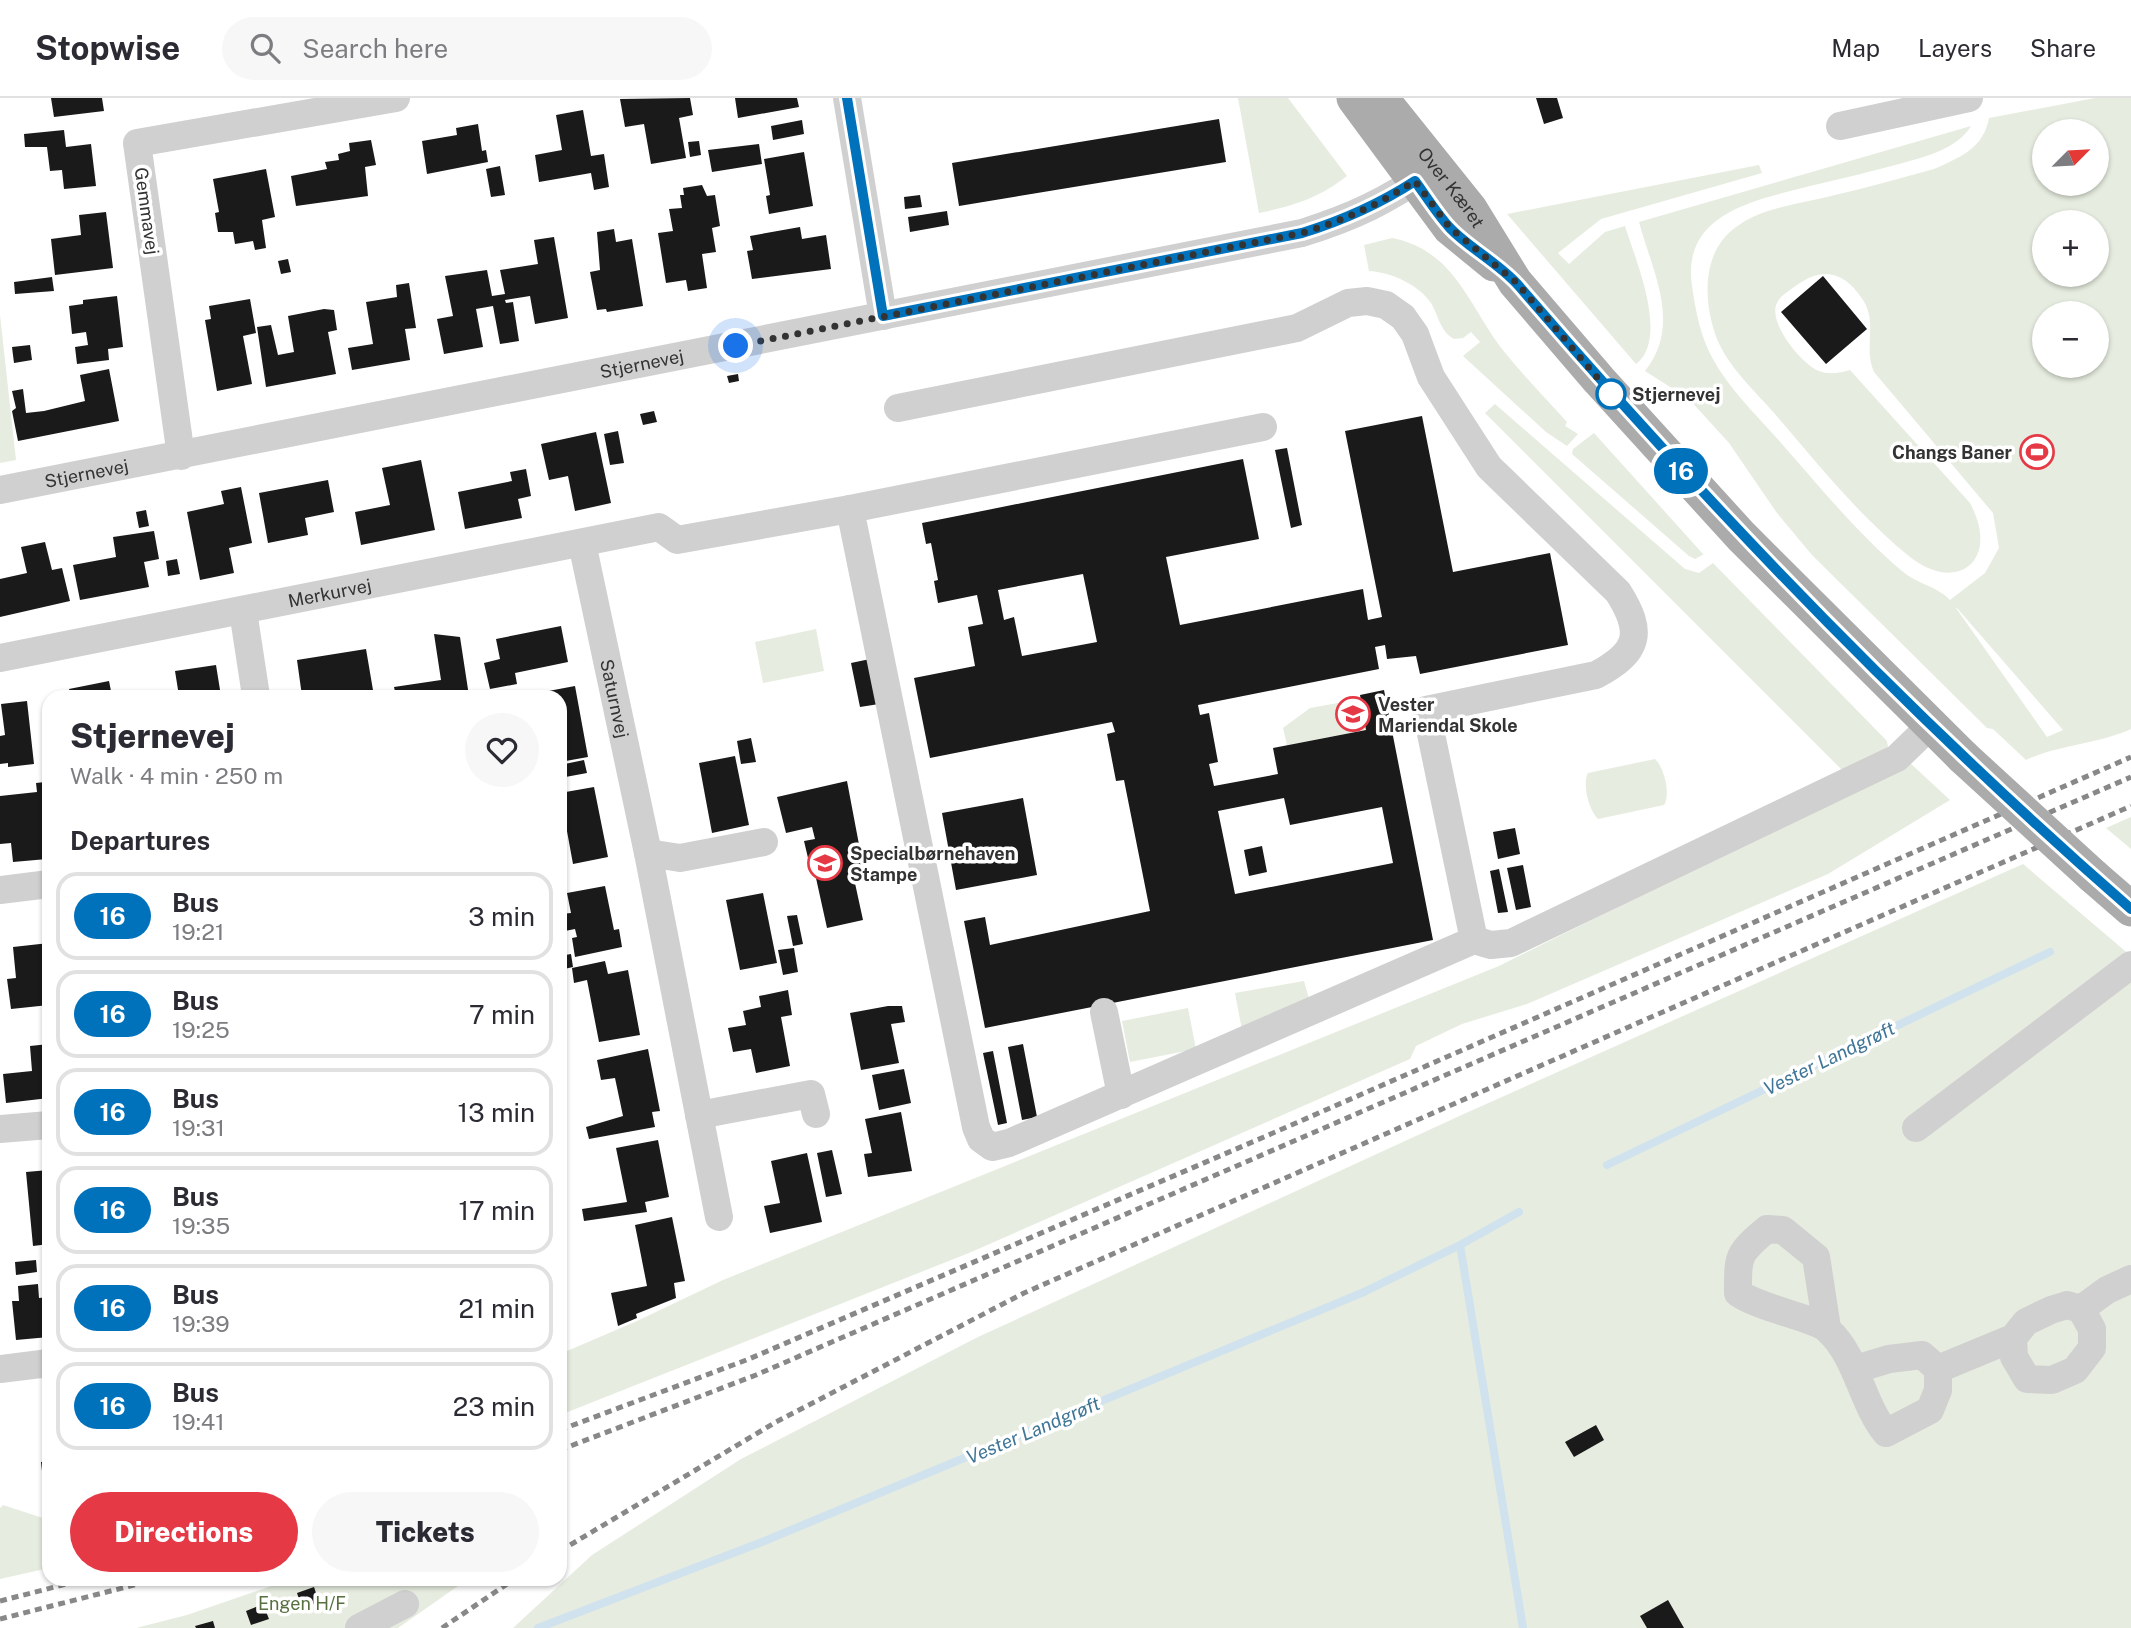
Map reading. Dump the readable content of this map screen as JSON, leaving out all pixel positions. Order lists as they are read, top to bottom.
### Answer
{
  "streets": {
    "main road": ["Over Kæret"],
    "street": [
      "Gemmavej",
      "Stjernevej",
      "Merkurvej",
      "Saturnvej"
    ]
  },
  "crossings": [
    ["Over Kæret", "Stjernevej"],
    ["Gemmavej", "Stjernevej"],
    ["Merkurvej", "Saturnvej"]
  ],
  "water": ["Vester Landgrøft"],
  "parks": ["Engen H/F"],
  "places": {
    "other": ["Stjernevej"],
    "sports": ["Changs Baner"],
    "school or university": ["Vester Mariendal Skole", "Specialbørnehaven Stampe"]
  },
  "lines": ["bus line 16"],
  "north": "top right",
  "page": {
    "header": "Stopwise",
    "search": "Search here",
    "nav": ["Map", "Layers", "Share"],
    "on_map": "16",
    "map_buttons": ["+", "−"],
    "heading": [
      ["Stjernevej", "Walk · 4 min · 250 m"],
      "Departures"
    ],
    "list": [
      {
        "mark": "16",
        "name": "Bus",
        "note": "19:21",
        "value": "3 min"
      },
      {
        "mark": "16",
        "name": "Bus",
        "note": "19:25",
        "value": "7 min"
      },
      {
        "mark": "16",
        "name": "Bus",
        "note": "19:31",
        "value": "13 min"
      },
      {
        "mark": "16",
        "name": "Bus",
        "note": "19:35",
        "value": "17 min"
      },
      {
        "mark": "16",
        "name": "Bus",
        "note": "19:39",
        "value": "21 min"
      },
      {
        "mark": "16",
        "name": "Bus",
        "note": "19:41",
        "value": "23 min"
      }
    ],
    "buttons": ["Directions", "Tickets"]
  }
}
